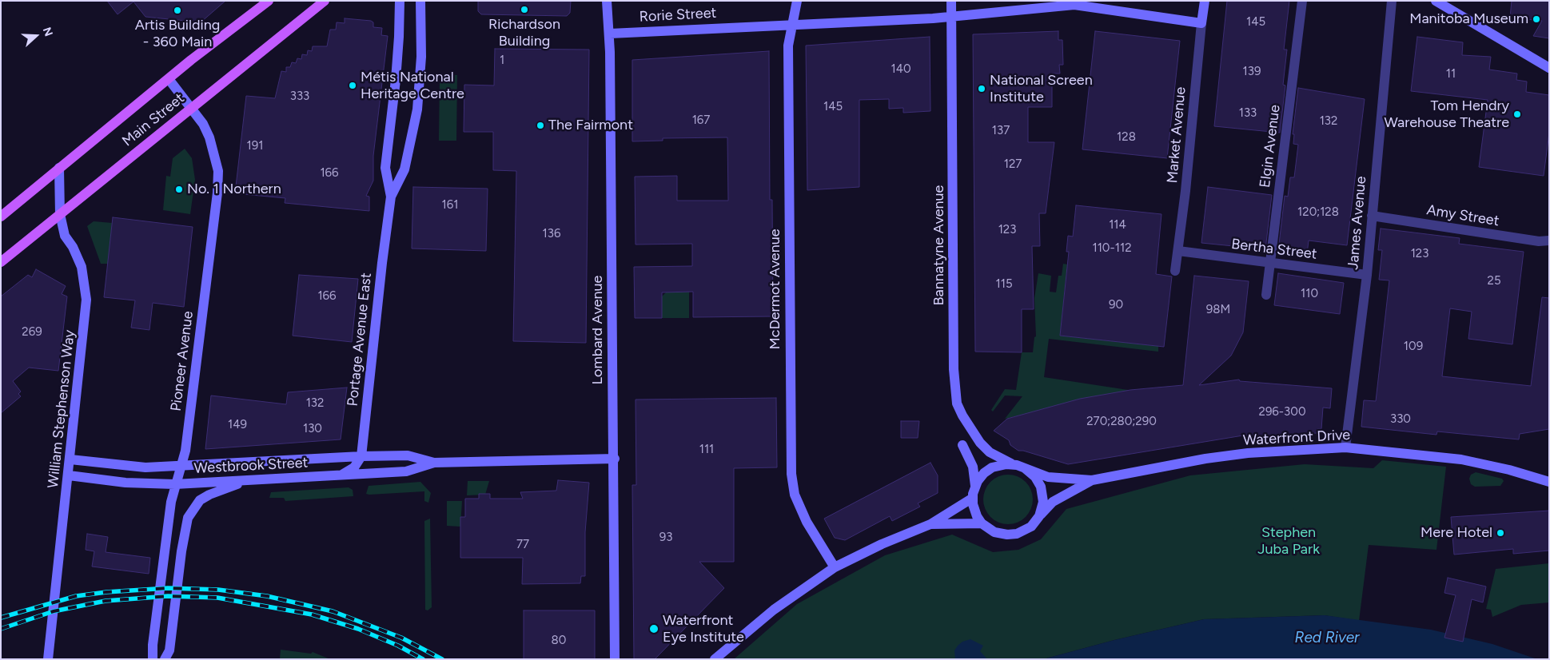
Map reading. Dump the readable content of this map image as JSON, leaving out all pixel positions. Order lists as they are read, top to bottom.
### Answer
{
  "streets": {
    "main road": ["Main Street"],
    "street": [
      "Rorie Street",
      "Market Avenue",
      "Elgin Avenue",
      "Amy Street",
      "James Avenue",
      "Bannatyne Avenue",
      "Bertha Street",
      "McDermot Avenue",
      "Lombard Avenue",
      "Portage Avenue East",
      "Pioneer Avenue",
      "William Stephenson Way",
      "Waterfront Drive",
      "Westbrook Street"
    ]
  },
  "crossings": [
    ["Rorie Street", "Market Avenue"],
    ["Rorie Street", "Bannatyne Avenue"],
    ["Rorie Street", "McDermot Avenue"],
    ["Rorie Street", "Lombard Avenue"],
    ["Main Street", "Pioneer Avenue"],
    ["Main Street", "William Stephenson Way"],
    ["Market Avenue", "Bertha Street"],
    ["Elgin Avenue", "Bertha Street"],
    ["Amy Street", "James Avenue"],
    ["James Avenue", "Bertha Street"],
    ["James Avenue", "Waterfront Drive"],
    ["Bannatyne Avenue", "Waterfront Drive"],
    ["McDermot Avenue", "Waterfront Drive"],
    ["Lombard Avenue", "Westbrook Street"],
    ["Portage Avenue East", "Westbrook Street"],
    ["Pioneer Avenue", "Westbrook Street"],
    ["William Stephenson Way", "Westbrook Street"]
  ],
  "water": ["Red River"],
  "parks": ["Stephen Juba Park"],
  "places": [
    "Richardson Building",
    "Artis Building - 360 Main",
    "Manitoba Museum",
    "Métis National Heritage Centre",
    "National Screen Institute",
    "Tom Hendry Warehouse Theatre",
    "The Fairmont",
    "No. 1 Northern",
    "Mere Hotel",
    "Waterfront Eye Institute"
  ],
  "house_numbers": [
    "145",
    "1",
    "140",
    "139",
    "11",
    "333",
    "145",
    "133",
    "167",
    "132",
    "137",
    "128",
    "191",
    "127",
    "166",
    "161",
    "120;128",
    "114",
    "123",
    "136",
    "110-112",
    "123",
    "25",
    "115",
    "110",
    "166",
    "90",
    "98M",
    "269",
    "109",
    "132",
    "296-300",
    "330",
    "270;280;290",
    "149",
    "130",
    "111",
    "93",
    "77",
    "80"
  ],
  "north": "right"
}
